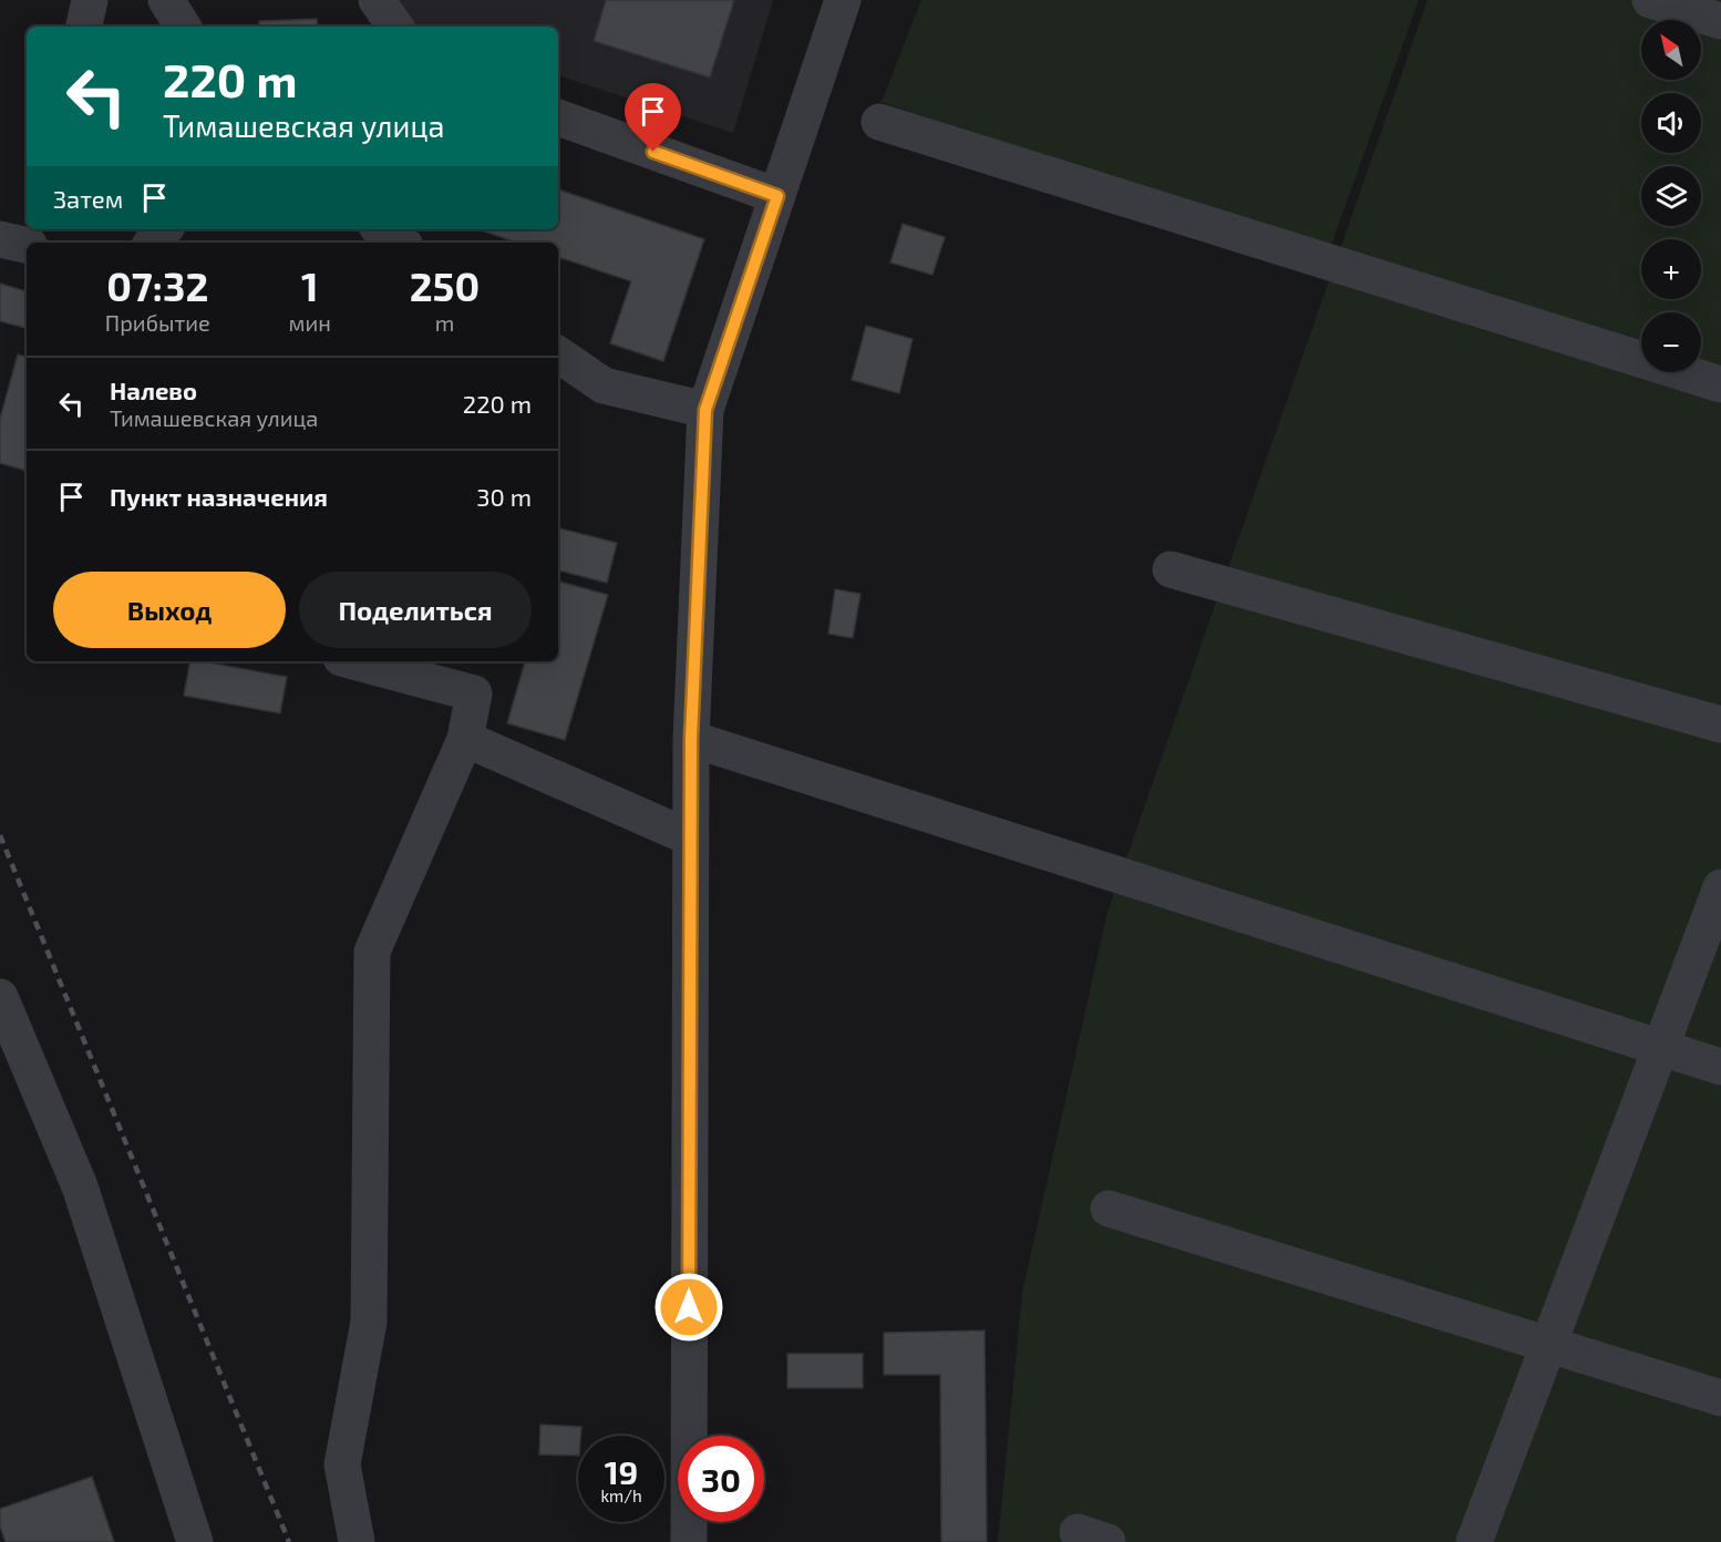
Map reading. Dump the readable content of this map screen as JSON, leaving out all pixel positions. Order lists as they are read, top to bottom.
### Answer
{
  "north": "top left",
  "page": {
    "map_buttons": ["+", "−"],
    "turn": ["220 m", "Тимашевская улица"],
    "then": "Затем",
    "eta": [
      "07:32",
      "Прибытие",
      "1",
      "мин",
      "250",
      "m"
    ],
    "list": [
      {
        "name": "Налево",
        "note": "Тимашевская улица",
        "value": "220 m"
      },
      {
        "name": "Пункт назначения",
        "value": "30 m"
      }
    ],
    "buttons": ["Выход", "Поделиться"],
    "speed": "19 km/h",
    "limit": "30"
  }
}
